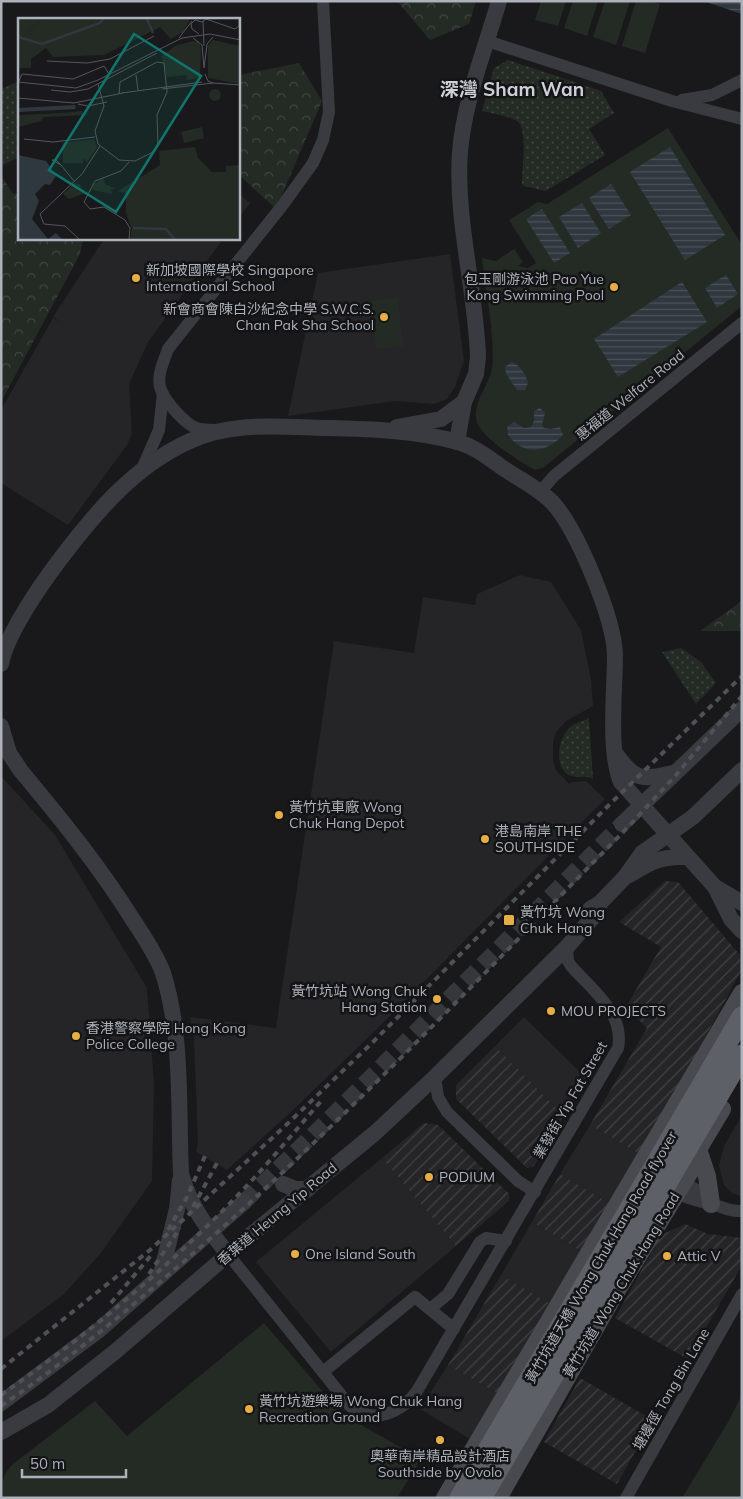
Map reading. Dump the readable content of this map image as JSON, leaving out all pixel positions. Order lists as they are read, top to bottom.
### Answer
{
  "streets": {
    "highway": ["黃竹坑道天橋 Wong Chuk Hang Road flyover"],
    "main road": ["黃竹坑道 Wong Chuk Hang Road"],
    "street": [
      "惠福道 Welfare Road",
      "業發街 Yip Fat Street",
      "香葉道 Heung Yip Road",
      "塘邊徑 Tong Bin Lane"
    ]
  },
  "crossings": [
    ["業發街 Yip Fat Street", "香葉道 Heung Yip Road"]
  ],
  "districts": ["深灣 Sham Wan"],
  "places": {
    "other": [
      "新加坡國際學校 Singapore International School",
      "包玉剛游泳池 Pao Yue Kong Swimming Pool",
      "新會商會陳白沙紀念中學 S.W.C.S. Chan Pak Sha School",
      "黃竹坑車廠 Wong Chuk Hang Depot",
      "港島南岸 THE SOUTHSIDE",
      "黃竹坑站 Wong Chuk Hang Station",
      "MOU PROJECTS",
      "香港警察學院 Hong Kong Police College",
      "PODIUM",
      "One Island South",
      "Attic V",
      "黃竹坑遊樂場 Wong Chuk Hang Recreation Ground",
      "奧華南岸精品設計酒店 Southside by Ovolo"
    ],
    "transit": ["黃竹坑 Wong Chuk Hang"]
  },
  "scale_bar": "50 m"
}
